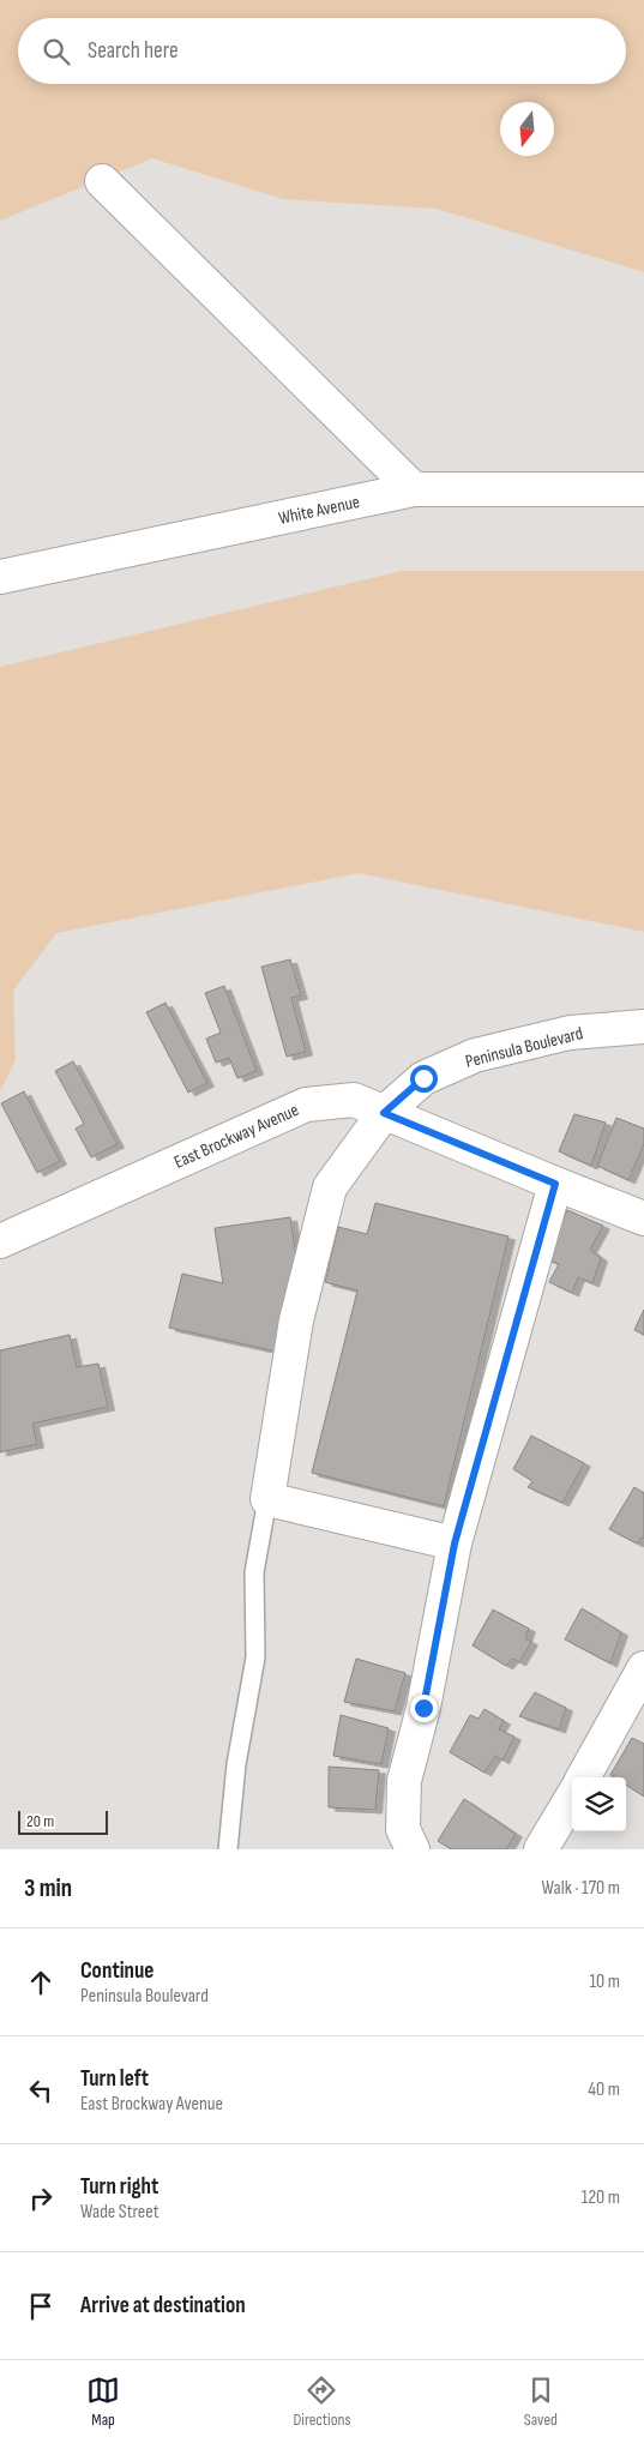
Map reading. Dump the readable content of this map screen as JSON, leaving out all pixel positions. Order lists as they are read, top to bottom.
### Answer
{
  "streets": {
    "street": ["White Avenue", "Peninsula Boulevard", "East Brockway Avenue"]
  },
  "crossings": [
    ["Peninsula Boulevard", "East Brockway Avenue"]
  ],
  "scale_bar": "20 m",
  "north": "bottom",
  "page": {
    "search": "Search here",
    "scale": "20 m",
    "heading": ["3 min", "Walk · 170 m"],
    "list": [
      ["Continue", "Peninsula Boulevard", "10 m"],
      ["Turn left", "East Brockway Avenue", "40 m"],
      ["Turn right", "Wade Street", "120 m"],
      "Arrive at destination"
    ],
    "nav": ["Map", "Directions", "Saved"]
  }
}
